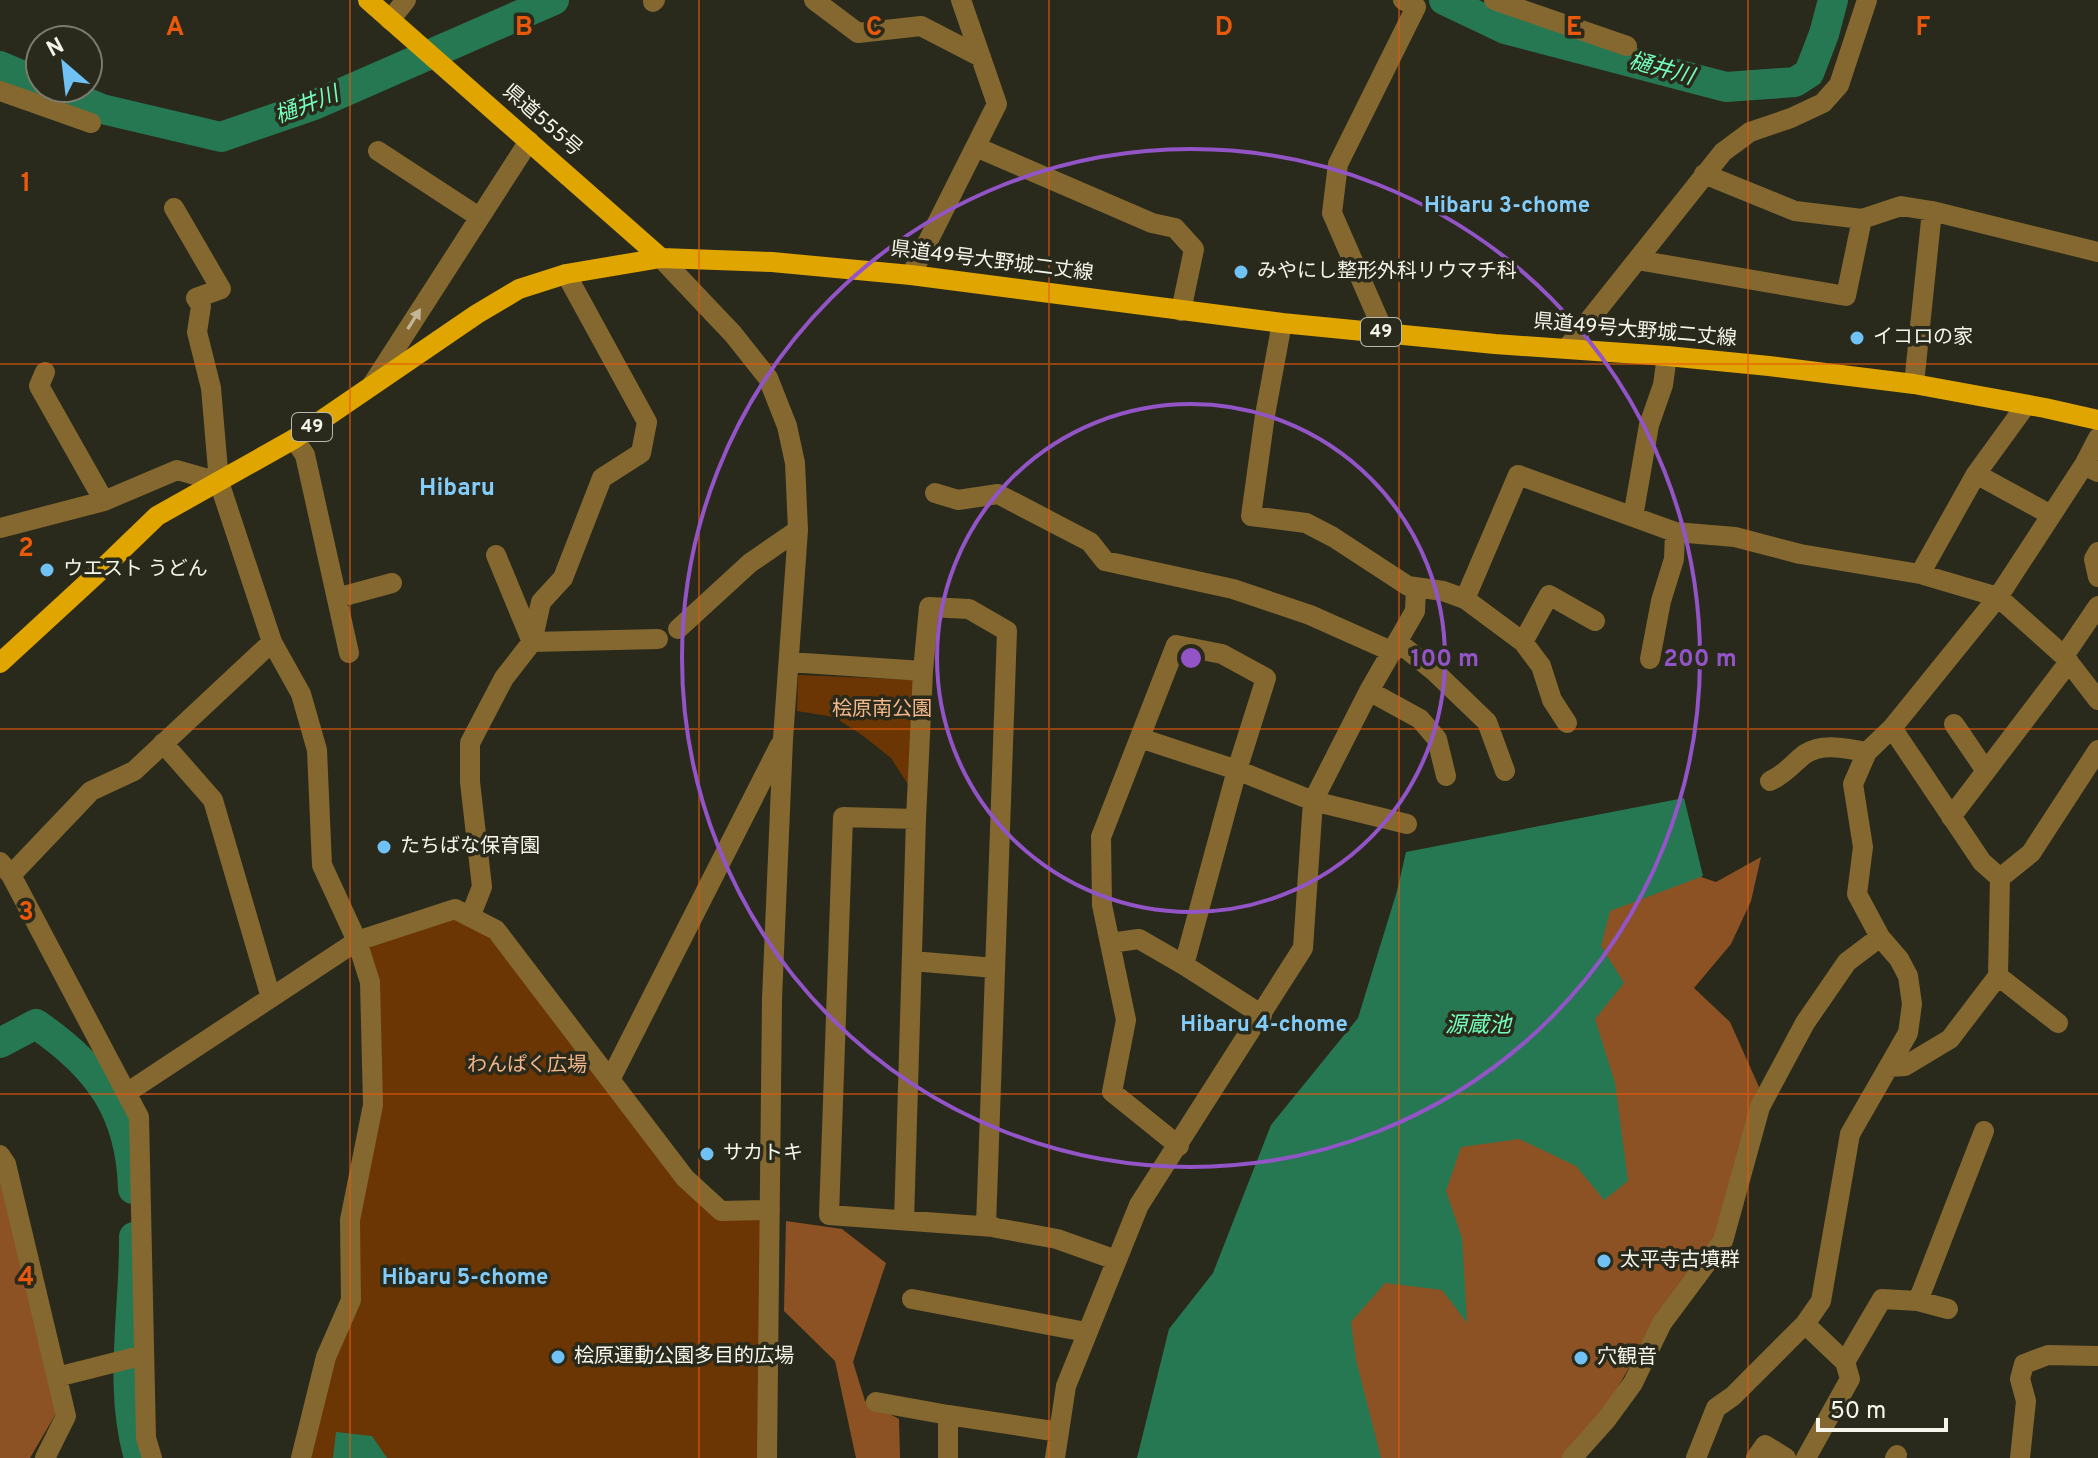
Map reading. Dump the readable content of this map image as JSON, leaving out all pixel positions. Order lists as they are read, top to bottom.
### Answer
{
  "streets": {
    "main road": ["県道555号", "県道49号大野城二丈線", "49"]
  },
  "crossings": [
    ["県道555号", "県道49号大野城二丈線"]
  ],
  "districts": [
    "Hibaru 3-chome",
    "Hibaru",
    "Hibaru 4-chome",
    "Hibaru 5-chome"
  ],
  "water": ["樋井川", "源蔵池"],
  "parks": ["桧原南公園", "わんぱく広場"],
  "places": [
    "みやにし整形外科リウマチ科",
    "イコロの家",
    "ウエスト うどん",
    "たちばな保育園",
    "サカトキ",
    "太平寺古墳群",
    "桧原運動公園多目的広場",
    "穴観音"
  ],
  "scale_bar": "50 m",
  "north": "top left",
  "grid": {
    "columns": [
      "A",
      "B",
      "C",
      "D",
      "E",
      "F"
    ],
    "rows": [
      "1",
      "2",
      "3",
      "4"
    ]
  },
  "rings": ["100 m", "200 m"]
}
